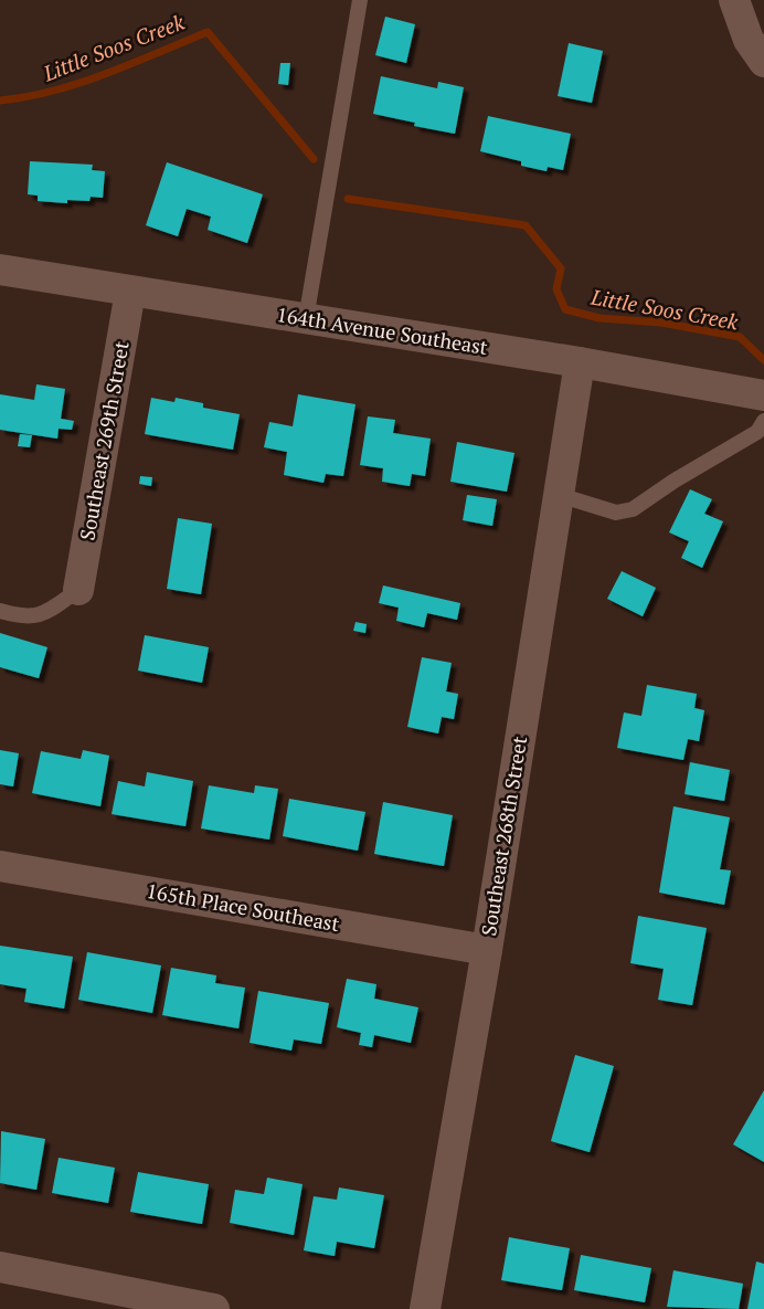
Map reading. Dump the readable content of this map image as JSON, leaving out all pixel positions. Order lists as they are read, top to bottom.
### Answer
{
  "streets": {
    "street": [
      "164th Avenue Southeast",
      "Southeast 269th Street",
      "Southeast 268th Street",
      "165th Place Southeast"
    ]
  },
  "crossings": [
    ["164th Avenue Southeast", "Southeast 269th Street"],
    ["164th Avenue Southeast", "Southeast 268th Street"],
    ["Southeast 268th Street", "165th Place Southeast"]
  ],
  "water": ["Little Soos Creek"]
}
